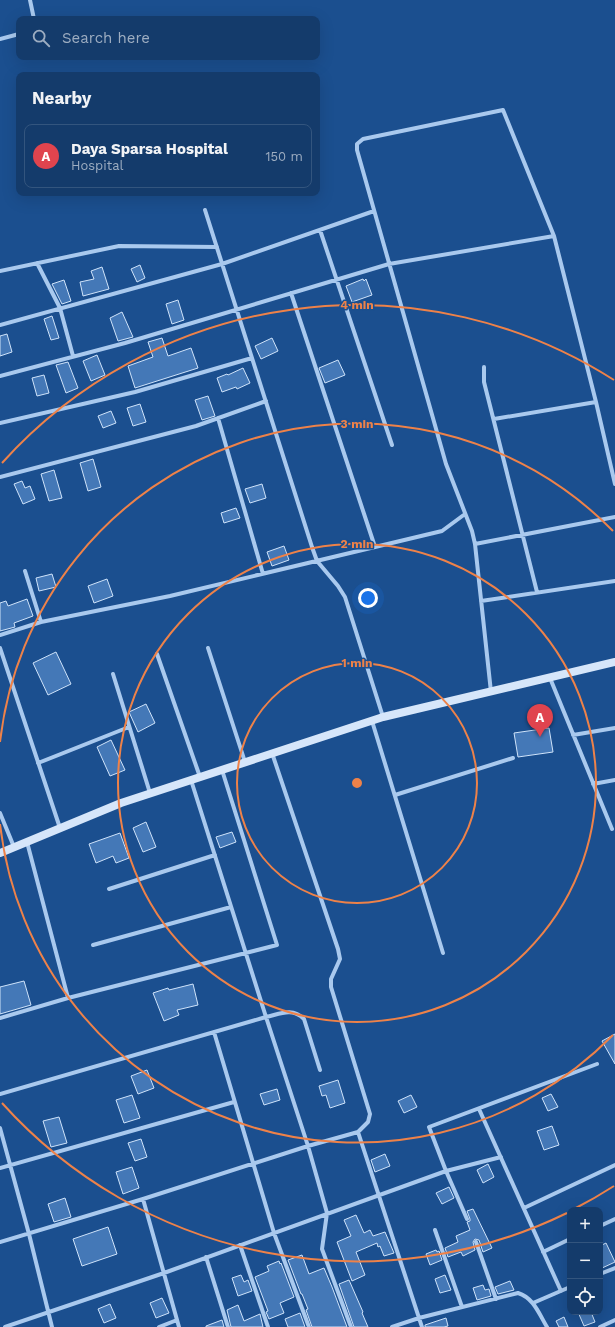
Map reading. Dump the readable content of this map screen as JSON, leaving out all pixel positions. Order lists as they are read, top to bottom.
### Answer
{
  "page": {
    "search": "Search here",
    "heading": "Nearby",
    "list": [
      {
        "mark": "A",
        "name": "Daya Sparsa Hospital",
        "note": "Hospital",
        "value": "150 m"
      }
    ],
    "pins": "A",
    "map_buttons": ["+", "−"]
  },
  "rings": [
    "4 min",
    "3 min",
    "2 min",
    "1 min"
  ]
}
